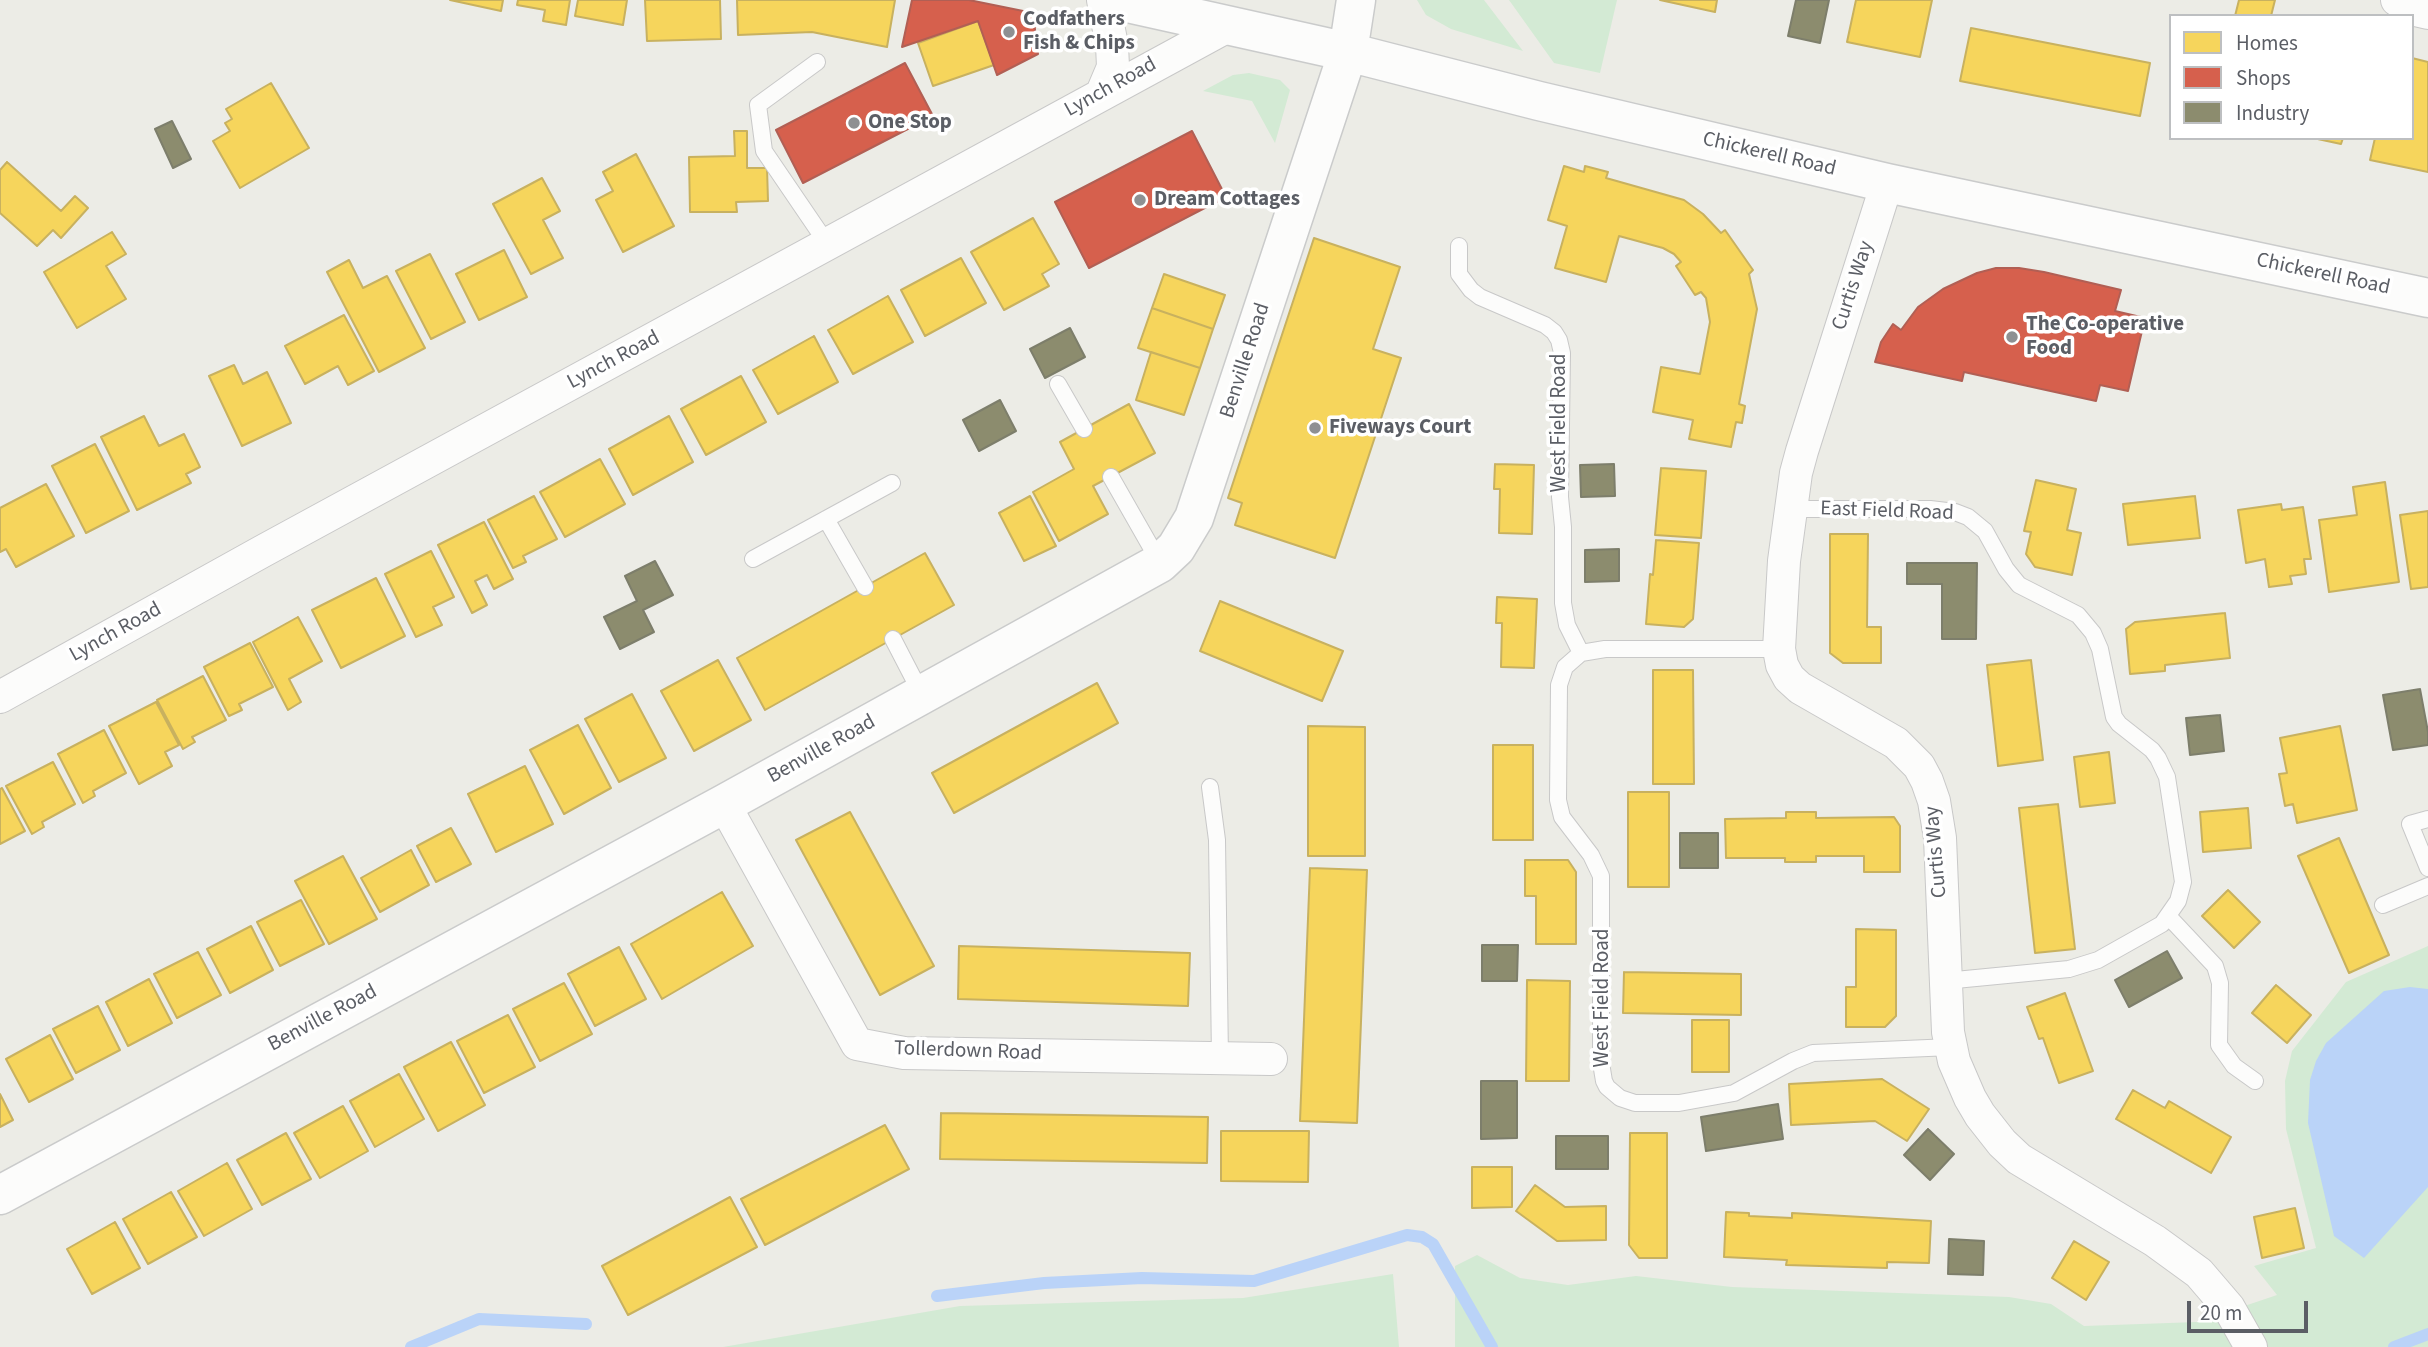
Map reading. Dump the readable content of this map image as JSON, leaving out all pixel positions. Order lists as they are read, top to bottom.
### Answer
{
  "streets": {
    "main road": ["Chickerell Road", "Benville Road"],
    "street": ["Lynch Road", "Curtis Way", "Tollerdown Road"],
    "lane": ["West Field Road", "East Field Road"]
  },
  "crossings": [
    ["Lynch Road", "Chickerell Road"],
    ["Chickerell Road", "Curtis Way"],
    ["Chickerell Road", "Benville Road"],
    ["Curtis Way", "West Field Road"],
    ["Curtis Way", "East Field Road"],
    ["Benville Road", "Tollerdown Road"]
  ],
  "places": [
    "Codfathers Fish & Chips",
    "One Stop",
    "Dream Cottages",
    "The Co-operative Food",
    "Fiveways Court"
  ],
  "legend": ["Homes", "Shops", "Industry"],
  "scale_bar": "20 m"
}
